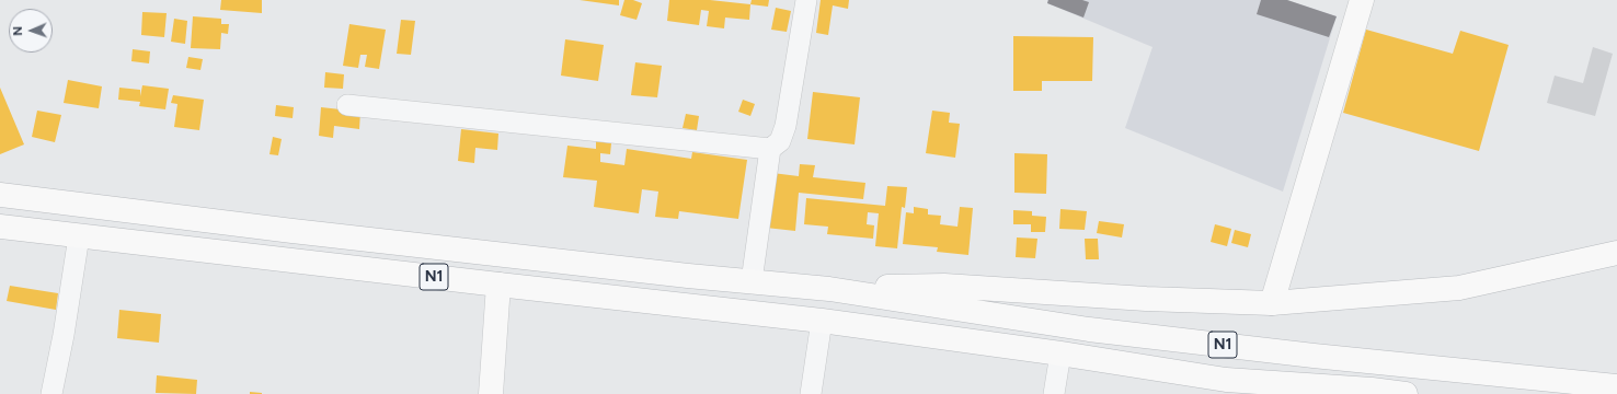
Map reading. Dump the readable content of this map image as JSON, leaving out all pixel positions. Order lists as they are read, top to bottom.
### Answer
{
  "streets": {
    "main road": ["N1"]
  },
  "north": "left"
}
